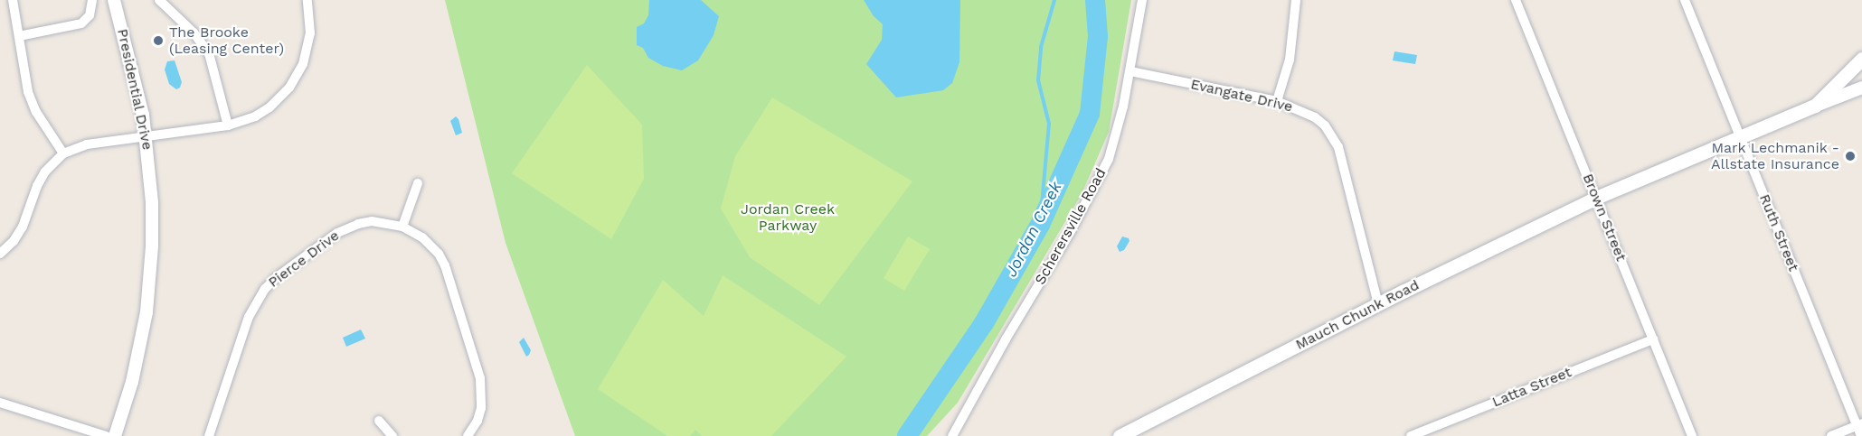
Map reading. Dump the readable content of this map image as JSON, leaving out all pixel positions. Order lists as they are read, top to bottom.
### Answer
{
  "streets": {
    "main road": ["Mauch Chunk Road"],
    "street": [
      "Presidential Drive",
      "Evangate Drive",
      "Brown Street",
      "Scherersville Road",
      "Ruth Street",
      "Pierce Drive",
      "Latta Street"
    ]
  },
  "crossings": [
    ["Evangate Drive", "Scherersville Road"],
    ["Evangate Drive", "Mauch Chunk Road"],
    ["Brown Street", "Mauch Chunk Road"],
    ["Brown Street", "Latta Street"],
    ["Ruth Street", "Mauch Chunk Road"]
  ],
  "water": ["Jordan Creek"],
  "parks": ["Jordan Creek Parkway"],
  "places": ["The Brooke (Leasing Center)", "Mark Lechmanik - Allstate Insurance"]
}
